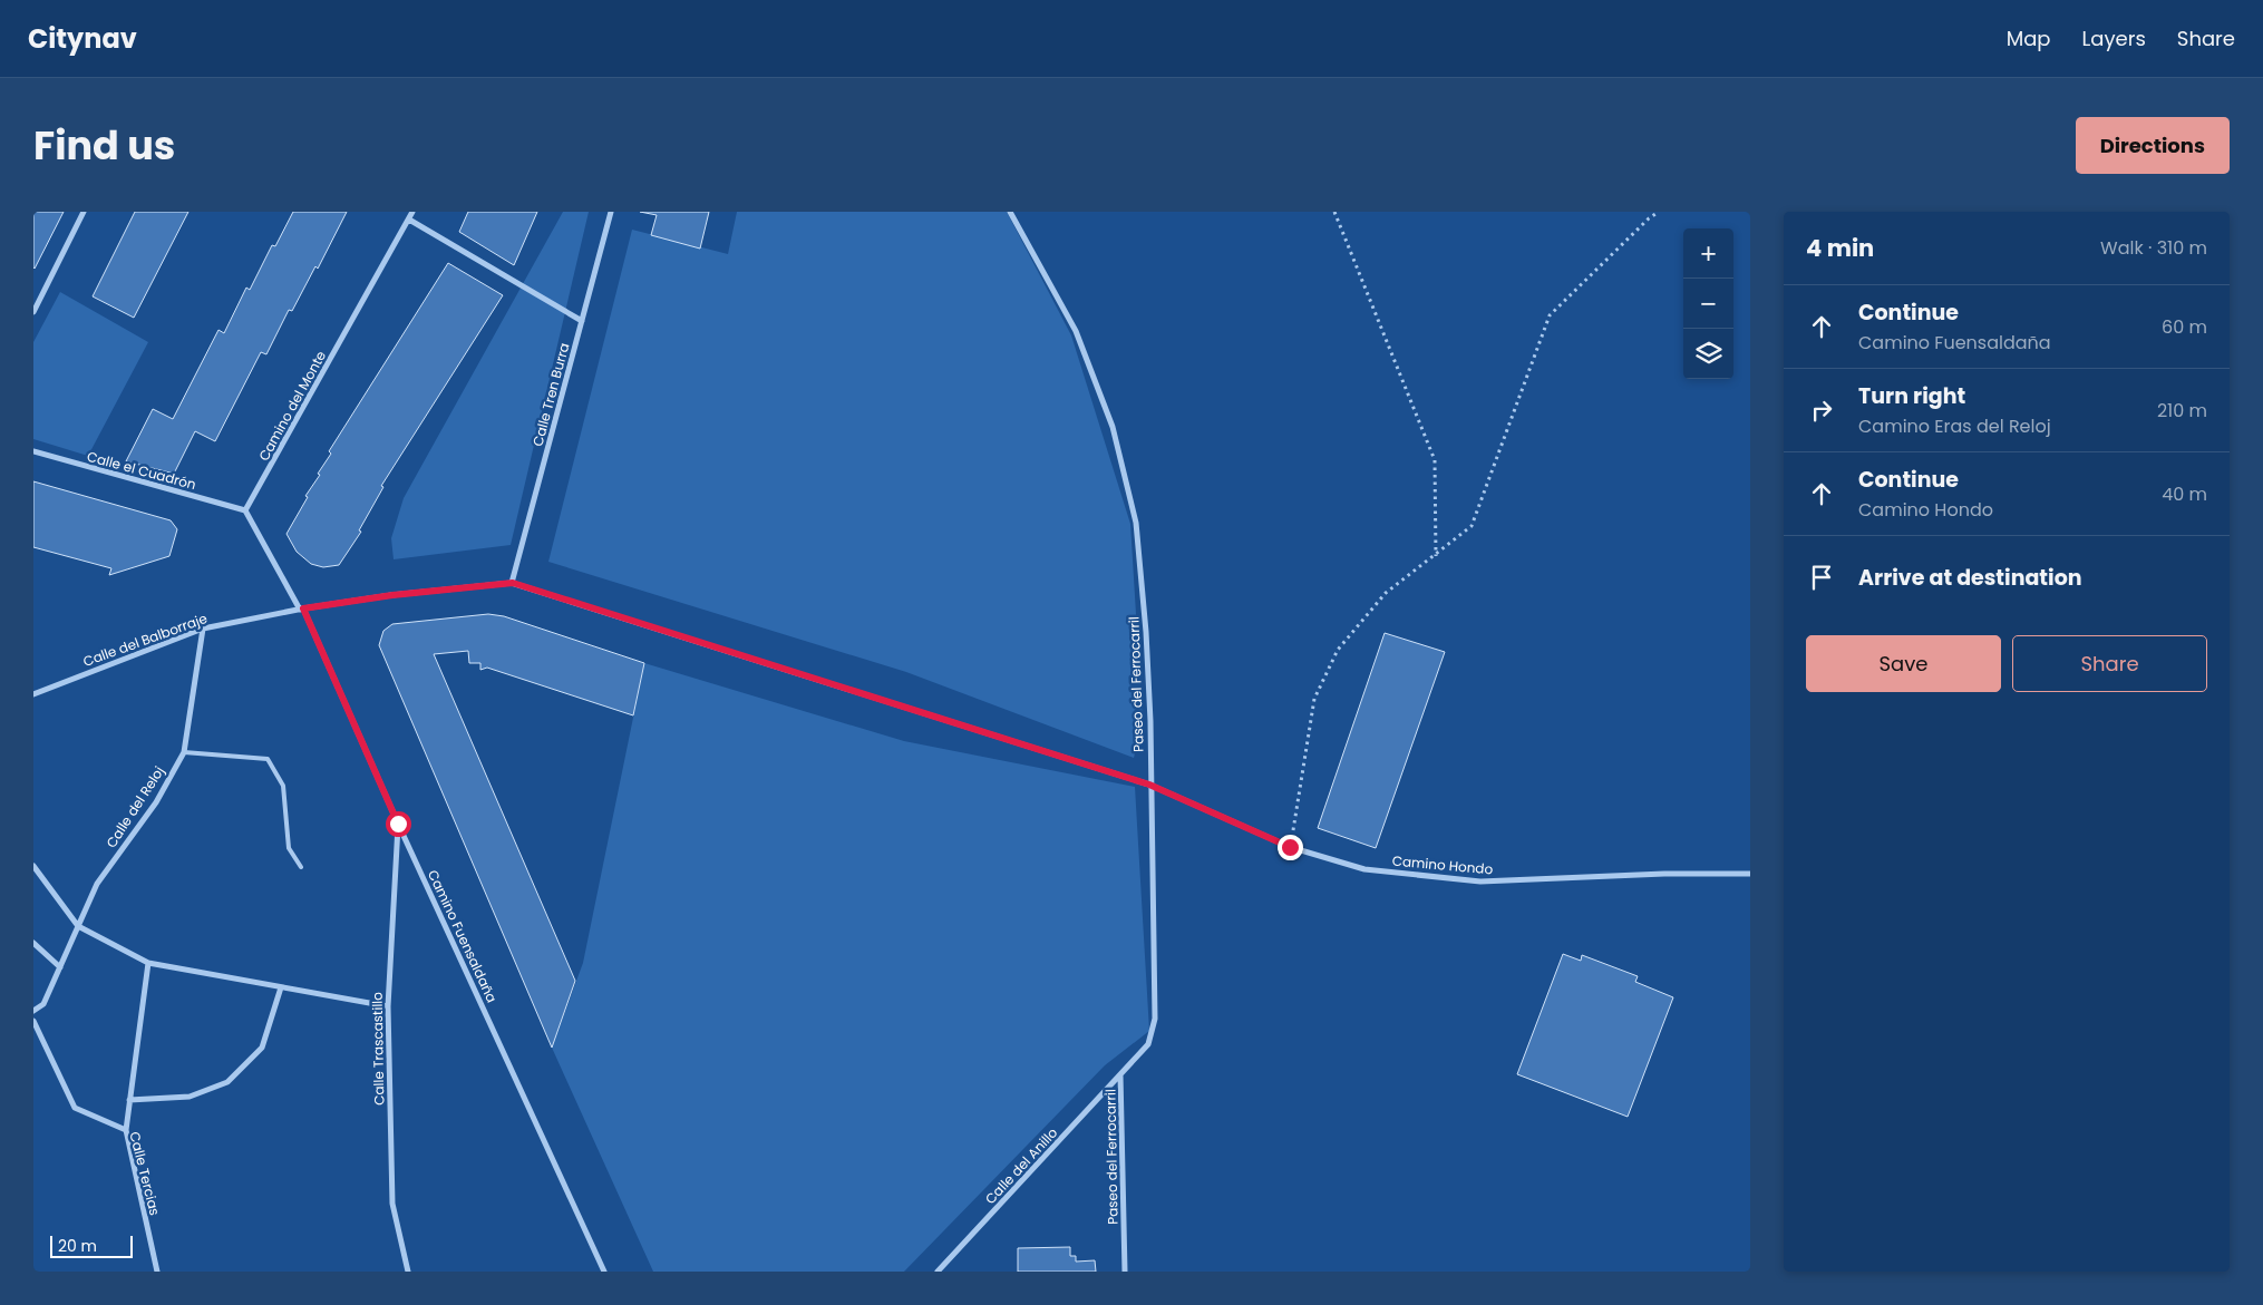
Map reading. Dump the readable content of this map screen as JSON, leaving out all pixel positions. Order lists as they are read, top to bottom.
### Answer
{
  "streets": {
    "street": [
      "Calle Tren Burra",
      "Camino del Monte",
      "Calle el Cuadrón",
      "Calle del Balborraje",
      "Paseo del Ferrocarril",
      "Calle del Reloj",
      "Camino Hondo",
      "Camino Fuensaldaña",
      "Calle Trascastillo",
      "Calle del Anillo",
      "Calle Tercias"
    ]
  },
  "crossings": [
    ["Calle Tren Burra", "Calle del Balborraje"],
    ["Calle Tren Burra", "Camino Hondo"],
    ["Camino del Monte", "Calle el Cuadrón"],
    ["Calle del Balborraje", "Calle del Reloj"],
    ["Calle del Balborraje", "Camino Hondo"],
    ["Calle del Balborraje", "Camino Fuensaldaña"],
    ["Paseo del Ferrocarril", "Camino Hondo"],
    ["Paseo del Ferrocarril", "Calle del Anillo"],
    ["Camino Fuensaldaña", "Calle Trascastillo"]
  ],
  "scale_bar": "20 m",
  "page": {
    "header": "Citynav",
    "nav": ["Map", "Layers", "Share"],
    "title": "Find us",
    "buttons": [
      "Directions",
      ["Save", "Share"]
    ],
    "heading": ["4 min", "Walk · 310 m"],
    "map_buttons": ["+", "−"],
    "list": [
      ["Continue", "Camino Fuensaldaña", "60 m"],
      ["Turn right", "Camino Eras del Reloj", "210 m"],
      ["Continue", "Camino Hondo", "40 m"],
      "Arrive at destination"
    ],
    "scale": "20 m"
  }
}
